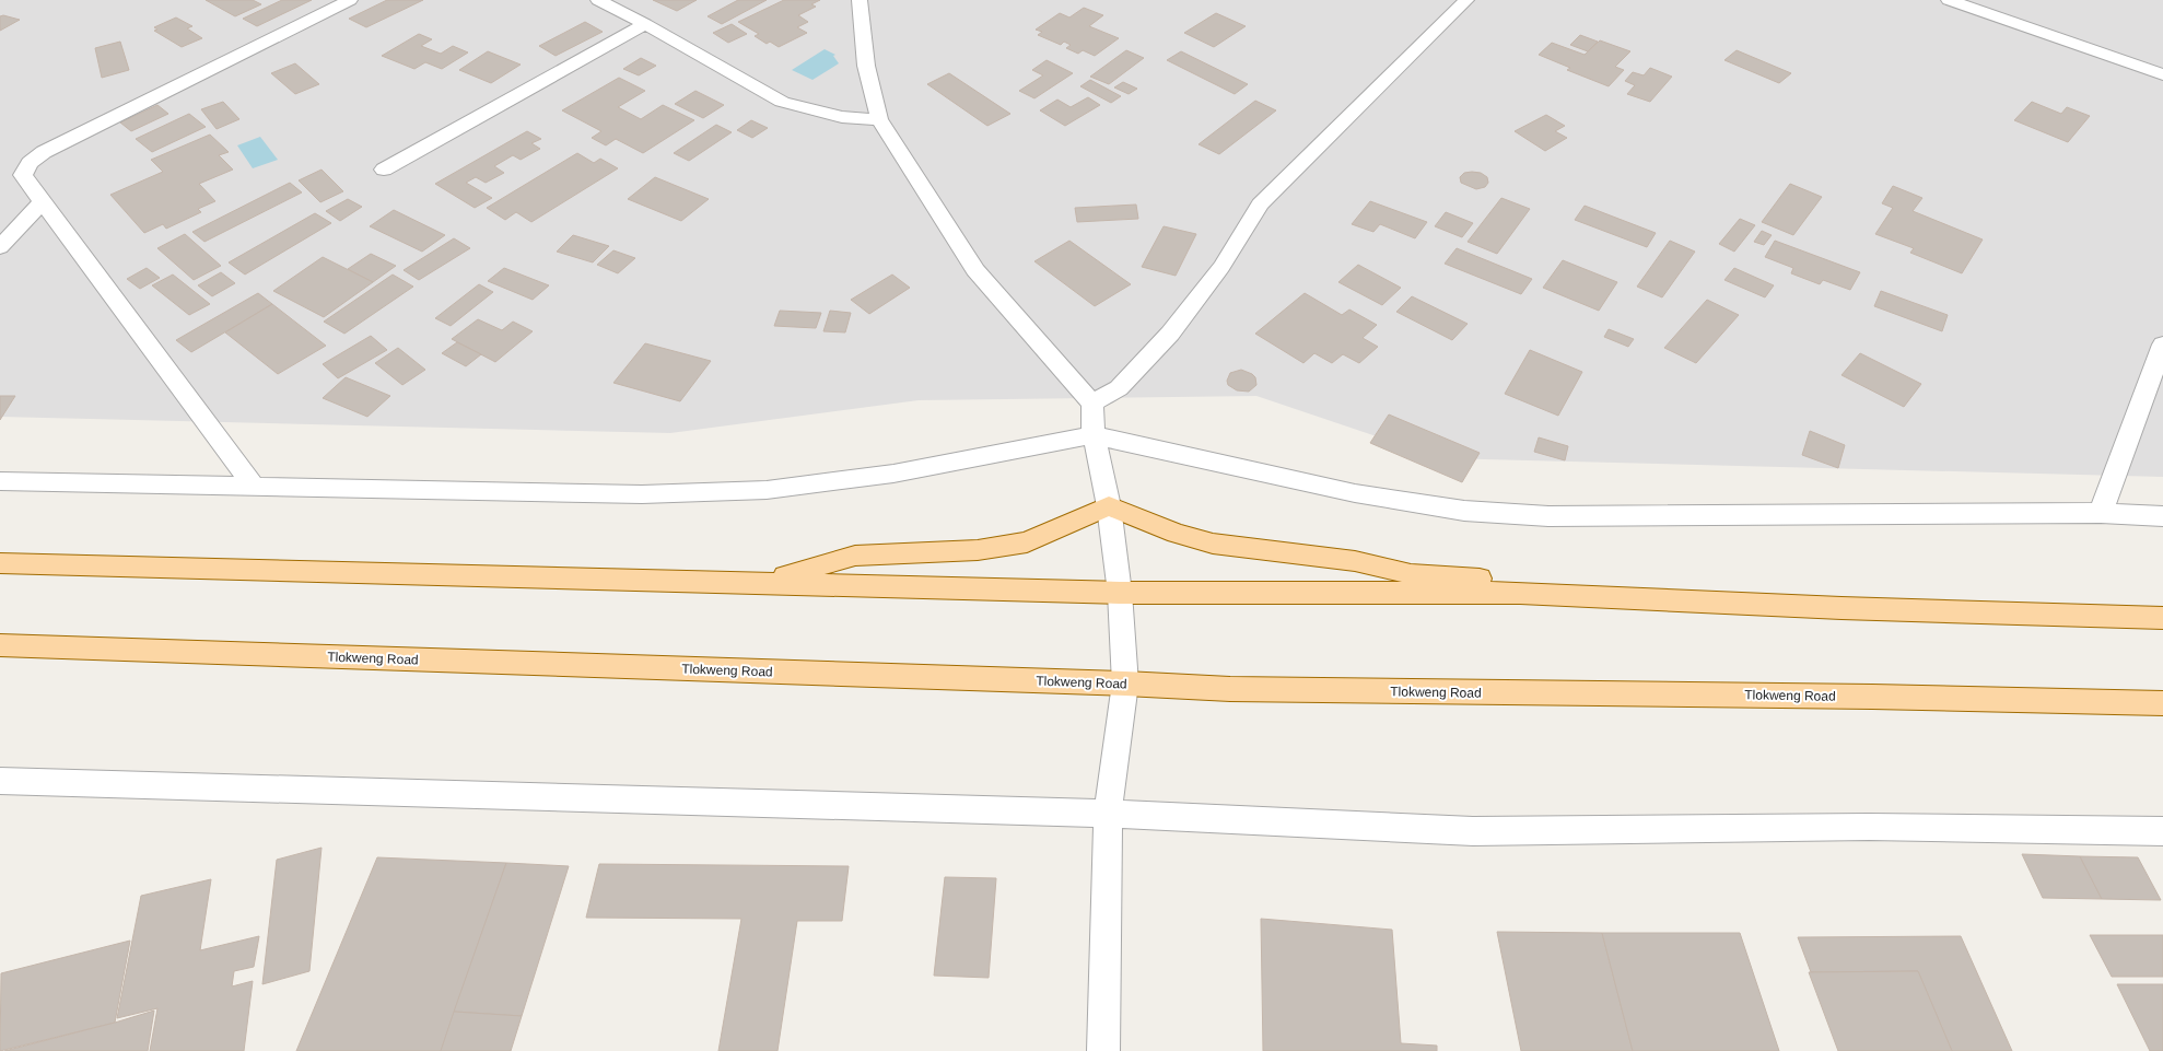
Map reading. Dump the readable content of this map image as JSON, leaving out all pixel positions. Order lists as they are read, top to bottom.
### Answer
{
  "streets": {
    "main road": ["Tlokweng Road"]
  }
}
